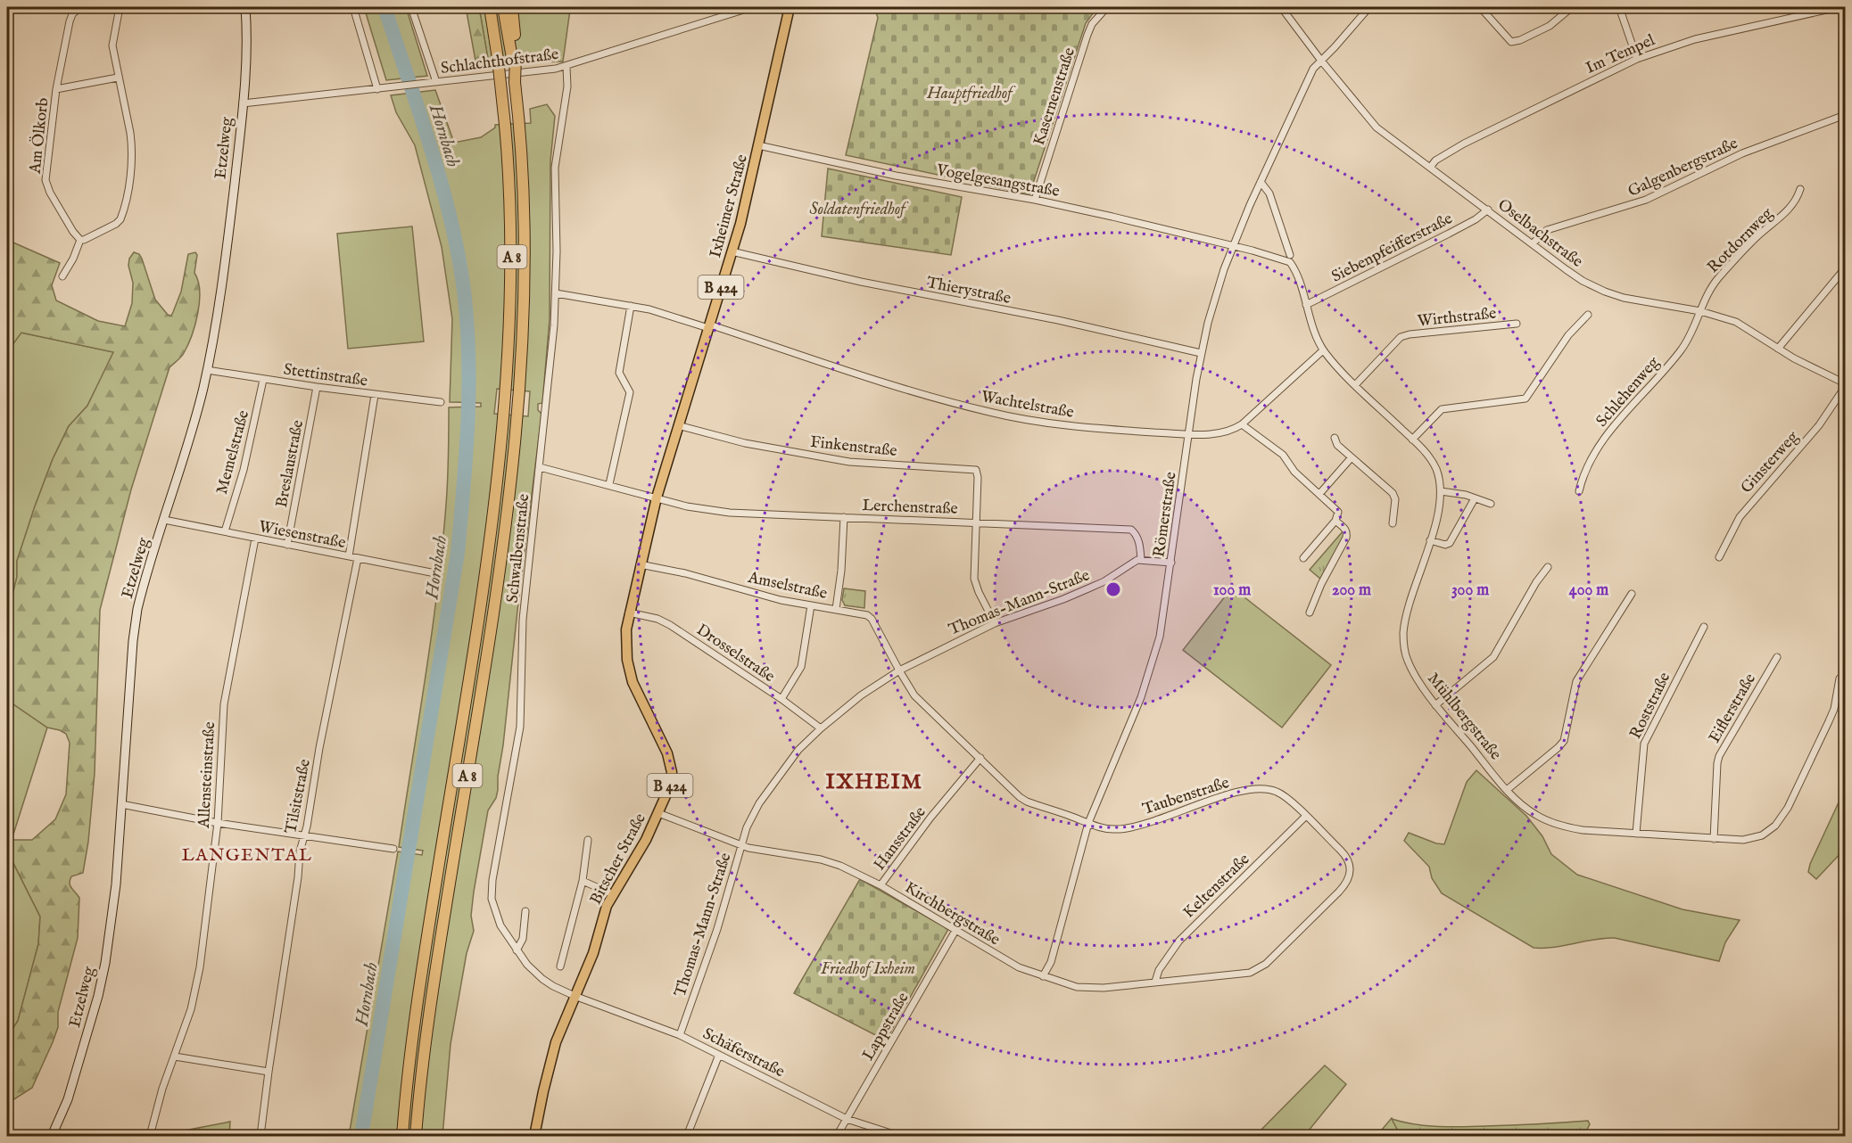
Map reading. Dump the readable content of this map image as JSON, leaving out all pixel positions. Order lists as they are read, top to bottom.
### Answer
{
  "streets": {
    "highway": ["A 8"],
    "main road": ["Ixheimer Straße", "B 424", "Bitscher Straße"],
    "street": [
      "Im Tempel",
      "Schlachthofstraße",
      "Kasernenstraße",
      "Am Ölkorb",
      "Etzelweg",
      "Galgenbergstraße",
      "Vogelgesangstraße",
      "Oselbachstraße",
      "Rotdornweg",
      "Siebenpfeifferstraße",
      "Thierystraße",
      "Wirthstraße",
      "Stettinstraße",
      "Schlehenweg",
      "Wachtelstraße",
      "Finkenstraße",
      "Memelstraße",
      "Ginsterweg",
      "Breslaustraße",
      "Lerchenstraße",
      "Römerstraße",
      "Wiesenstraße",
      "Schwalbenstraße",
      "Amselstraße",
      "Thomas-Mann-Straße",
      "Drosselstraße",
      "Roststraße",
      "Eiflerstraße",
      "Mühlbergstraße",
      "Allensteinstraße",
      "Taubenstraße",
      "Tilsitstraße",
      "Hansstraße",
      "Keltenstraße",
      "Kirchbergstraße",
      "Lappstraße",
      "Schäferstraße"
    ]
  },
  "crossings": [
    ["Im Tempel", "Oselbachstraße"],
    ["Schlachthofstraße", "Etzelweg"],
    ["Schlachthofstraße", "Schwalbenstraße"],
    ["Kasernenstraße", "Vogelgesangstraße"],
    ["Etzelweg", "Stettinstraße"],
    ["Etzelweg", "Wiesenstraße"],
    ["Galgenbergstraße", "Oselbachstraße"],
    ["Vogelgesangstraße", "Ixheimer Straße"],
    ["Vogelgesangstraße", "Römerstraße"],
    ["Vogelgesangstraße", "Mühlbergstraße"],
    ["Ixheimer Straße", "Thierystraße"],
    ["Ixheimer Straße", "Wachtelstraße"],
    ["Ixheimer Straße", "Finkenstraße"],
    ["Ixheimer Straße", "Lerchenstraße"],
    ["Ixheimer Straße", "Amselstraße"],
    ["Ixheimer Straße", "Bitscher Straße"],
    ["Oselbachstraße", "Rotdornweg"],
    ["Oselbachstraße", "Siebenpfeifferstraße"],
    ["Oselbachstraße", "Schlehenweg"],
    ["Oselbachstraße", "Ginsterweg"],
    ["Oselbachstraße", "Römerstraße"],
    ["Rotdornweg", "Schlehenweg"],
    ["Siebenpfeifferstraße", "Mühlbergstraße"],
    ["Thierystraße", "Römerstraße"],
    ["Wirthstraße", "Mühlbergstraße"],
    ["Stettinstraße", "Memelstraße"],
    ["Stettinstraße", "Breslaustraße"],
    ["Wachtelstraße", "Römerstraße"],
    ["Wachtelstraße", "Schwalbenstraße"],
    ["Wachtelstraße", "Mühlbergstraße"],
    ["Finkenstraße", "Lerchenstraße"],
    ["Memelstraße", "Wiesenstraße"],
    ["Breslaustraße", "Wiesenstraße"],
    ["Lerchenstraße", "Schwalbenstraße"],
    ["Lerchenstraße", "Thomas-Mann-Straße"],
    ["Römerstraße", "Mühlbergstraße"],
    ["Römerstraße", "Taubenstraße"],
    ["Römerstraße", "Kirchbergstraße"],
    ["Wiesenstraße", "Allensteinstraße"],
    ["Wiesenstraße", "Tilsitstraße"],
    ["Schwalbenstraße", "Bitscher Straße"],
    ["Schwalbenstraße", "Schäferstraße"],
    ["Amselstraße", "Thomas-Mann-Straße"],
    ["Amselstraße", "Taubenstraße"],
    ["Amselstraße", "Bitscher Straße"],
    ["Thomas-Mann-Straße", "Drosselstraße"],
    ["Thomas-Mann-Straße", "Taubenstraße"],
    ["Thomas-Mann-Straße", "Kirchbergstraße"],
    ["Thomas-Mann-Straße", "Schäferstraße"],
    ["Drosselstraße", "Bitscher Straße"],
    ["Roststraße", "Mühlbergstraße"],
    ["Eiflerstraße", "Mühlbergstraße"],
    ["Taubenstraße", "Hansstraße"],
    ["Taubenstraße", "Keltenstraße"],
    ["Taubenstraße", "Kirchbergstraße"],
    ["Hansstraße", "Kirchbergstraße"],
    ["Bitscher Straße", "Kirchbergstraße"],
    ["Bitscher Straße", "Schäferstraße"],
    ["Keltenstraße", "Kirchbergstraße"],
    ["Kirchbergstraße", "Lappstraße"],
    ["Lappstraße", "Schäferstraße"]
  ],
  "districts": ["IXHEIM", "LANGENTAL"],
  "water": ["Hornbach"],
  "parks": ["Hauptfriedhof", "Soldatenfriedhof", "Friedhof Ixheim"],
  "rings": [
    "100 m",
    "200 m",
    "300 m",
    "400 m"
  ]
}
